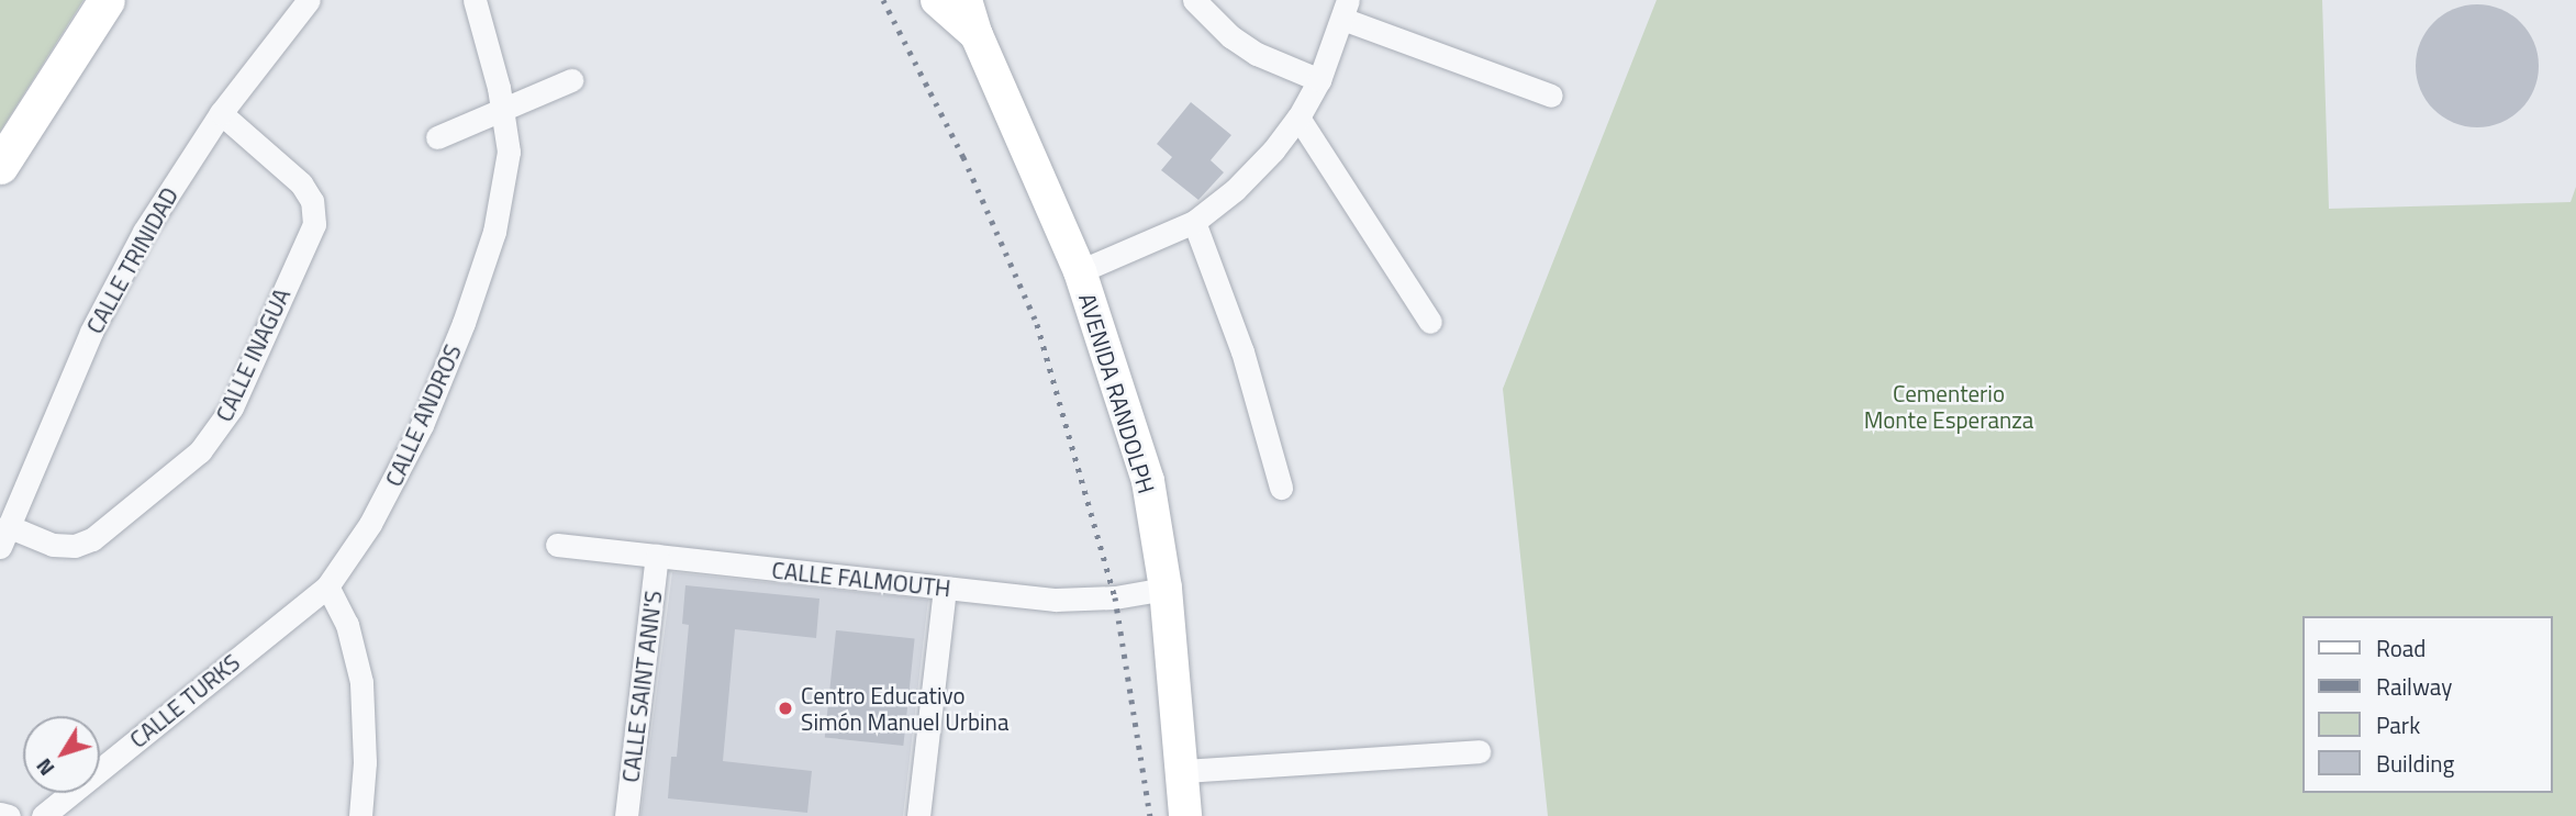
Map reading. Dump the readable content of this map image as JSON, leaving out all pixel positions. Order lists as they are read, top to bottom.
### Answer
{
  "streets": {
    "main road": ["AVENIDA RANDOLPH"],
    "street": [
      "CALLE TRINIDAD",
      "CALLE INAGUA",
      "CALLE ANDROS",
      "CALLE FALMOUTH",
      "CALLE SAINT ANN'S",
      "CALLE TURKS"
    ]
  },
  "crossings": [
    ["CALLE TRINIDAD", "CALLE INAGUA"],
    ["AVENIDA RANDOLPH", "CALLE FALMOUTH"],
    ["CALLE ANDROS", "CALLE TURKS"],
    ["CALLE FALMOUTH", "CALLE SAINT ANN'S"]
  ],
  "parks": ["Cementerio Monte Esperanza"],
  "places": ["Centro Educativo Simón Manuel Urbina"],
  "legend": [
    "Road",
    "Railway",
    "Park",
    "Building"
  ],
  "north": "bottom left"
}
